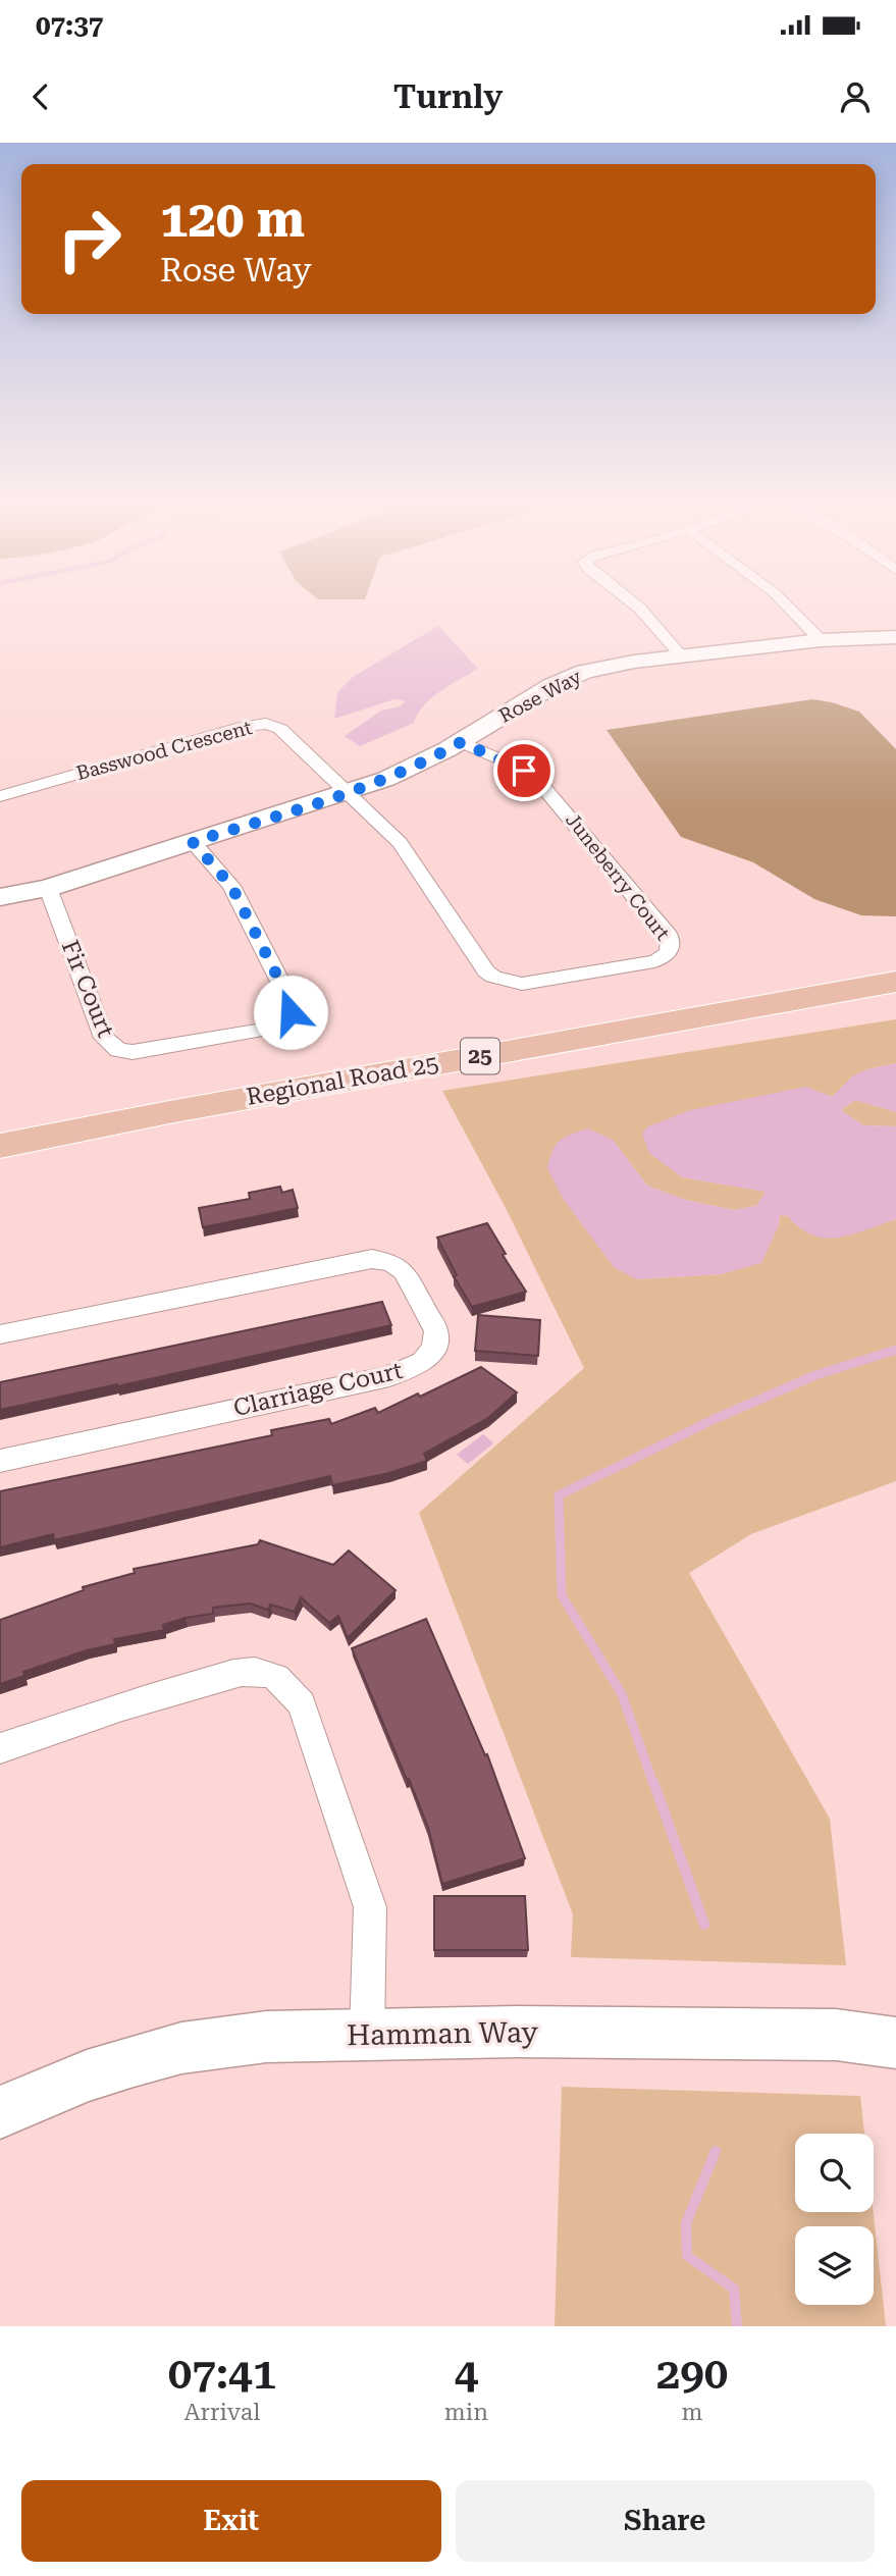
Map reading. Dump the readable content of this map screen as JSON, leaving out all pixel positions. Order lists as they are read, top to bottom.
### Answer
{
  "streets": {
    "main road": ["25", "Regional Road 25"],
    "street": [
      "Rose Way",
      "Basswood Crescent",
      "Juneberry Court",
      "Fir Court",
      "Clarriage Court",
      "Hamman Way"
    ]
  },
  "crossings": [
    ["Rose Way", "Basswood Crescent"],
    ["Rose Way", "Juneberry Court"],
    ["Rose Way", "Fir Court"],
    ["Basswood Crescent", "Juneberry Court"]
  ],
  "page": {
    "status": "07:37",
    "header": "Turnly",
    "turn": ["120 m", "Rose Way"],
    "eta": [
      "07:41",
      "Arrival",
      "4",
      "min",
      "290",
      "m"
    ],
    "buttons": ["Exit", "Share"]
  }
}
